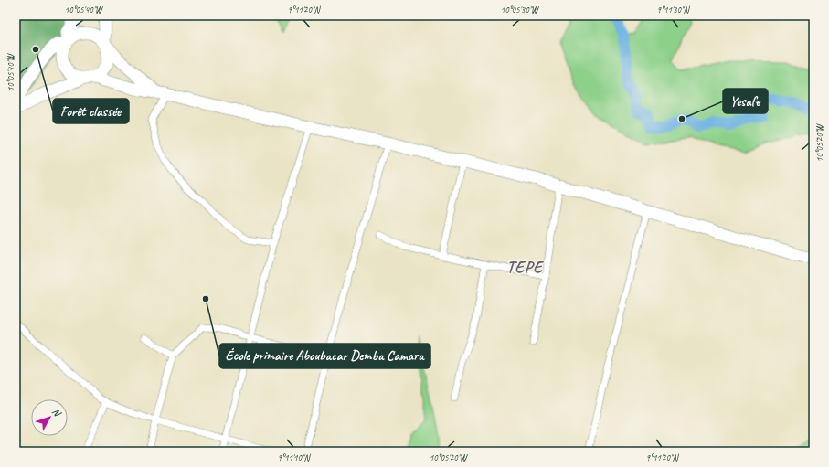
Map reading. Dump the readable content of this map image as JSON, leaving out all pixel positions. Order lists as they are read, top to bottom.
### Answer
{
  "districts": ["TEPE"],
  "places": ["Forêt classée", "Yesafe", "École primaire Aboubacar Demba Camara"],
  "north": "top right",
  "coordinates": [
    "10°05'40\"W",
    "9°11'20\"N",
    "10°05'30\"W",
    "9°11'30\"N",
    "10°05'20\"W",
    "9°11'10\"N"
  ]
}
